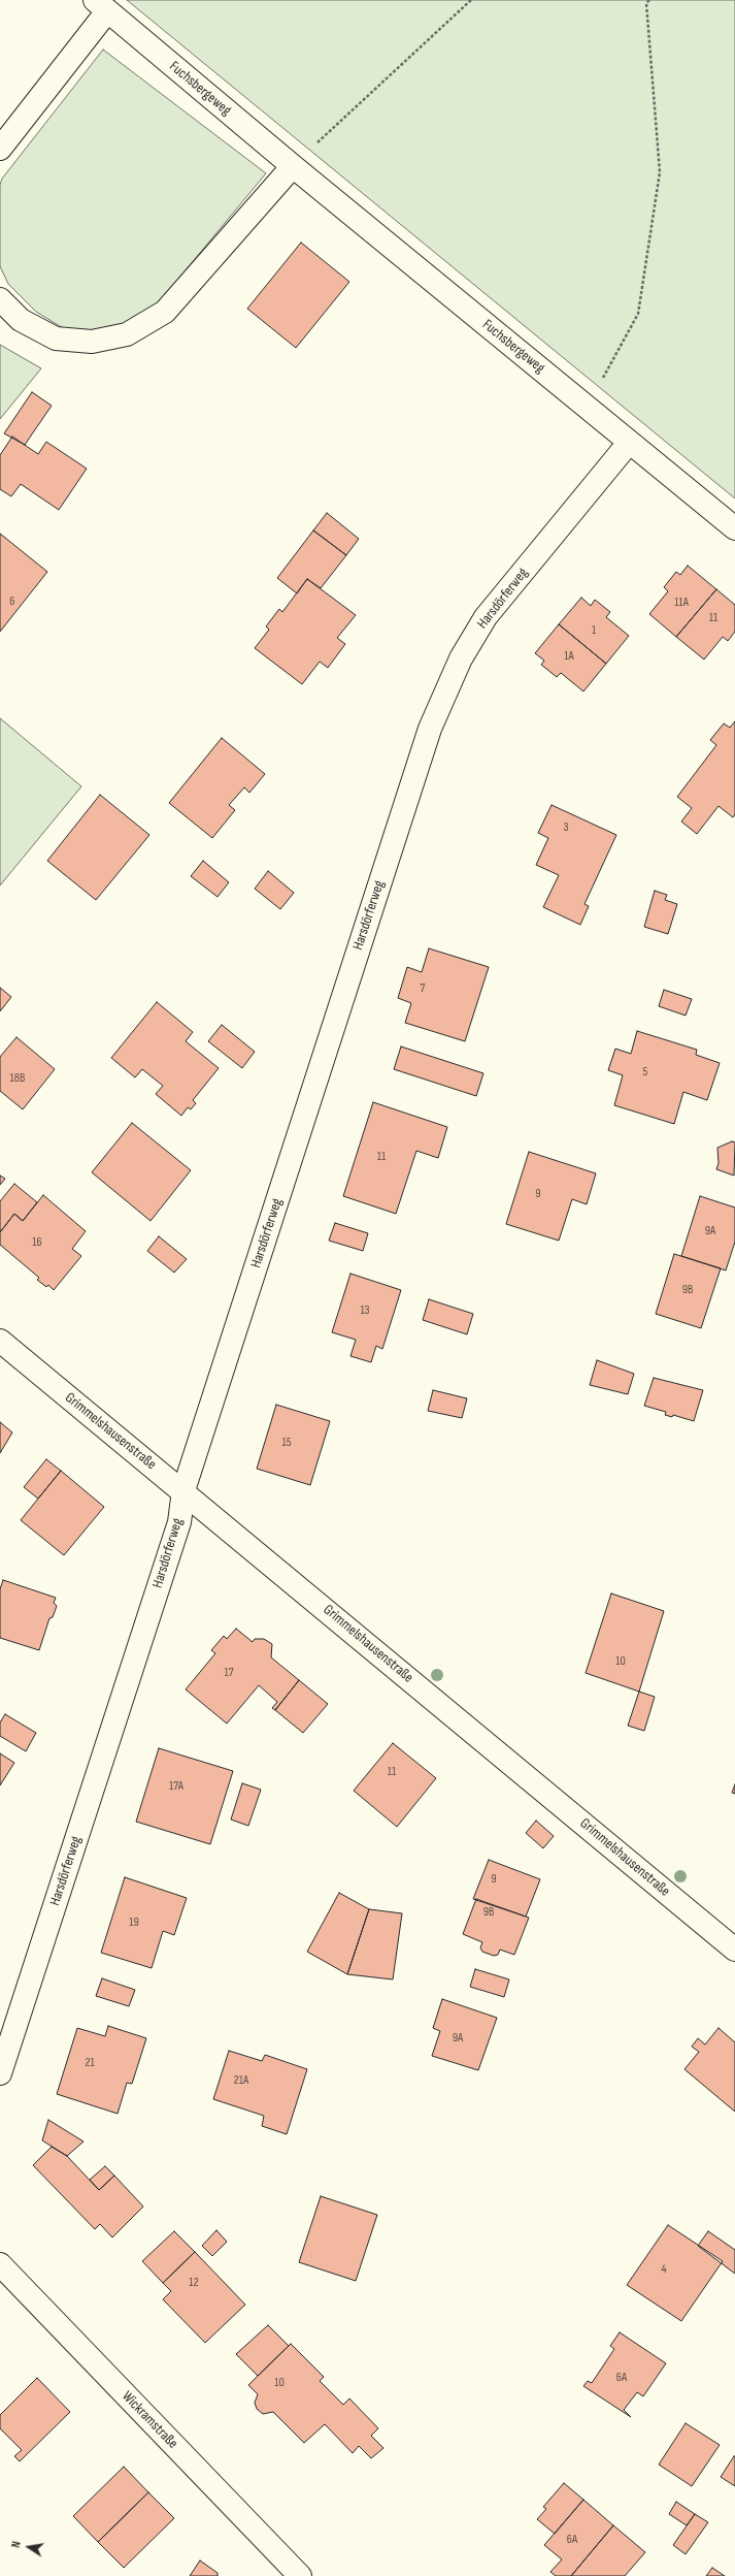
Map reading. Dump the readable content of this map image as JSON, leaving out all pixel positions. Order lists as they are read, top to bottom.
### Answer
{
  "streets": {
    "street": [
      "Fuchsbergeweg",
      "Harsdörferweg",
      "Grimmelshausenstraße",
      "Wickramstraße"
    ]
  },
  "crossings": [
    ["Fuchsbergeweg", "Harsdörferweg"],
    ["Harsdörferweg", "Grimmelshausenstraße"]
  ],
  "house_numbers": [
    "6",
    "11A",
    "11",
    "1",
    "1A",
    "3",
    "7",
    "5",
    "18B",
    "11",
    "9",
    "9A",
    "16",
    "9B",
    "13",
    "15",
    "10",
    "17",
    "11",
    "17A",
    "9",
    "9B",
    "19",
    "9A",
    "21",
    "21A",
    "4",
    "12",
    "6A",
    "10",
    "6A"
  ],
  "north": "left"
}
